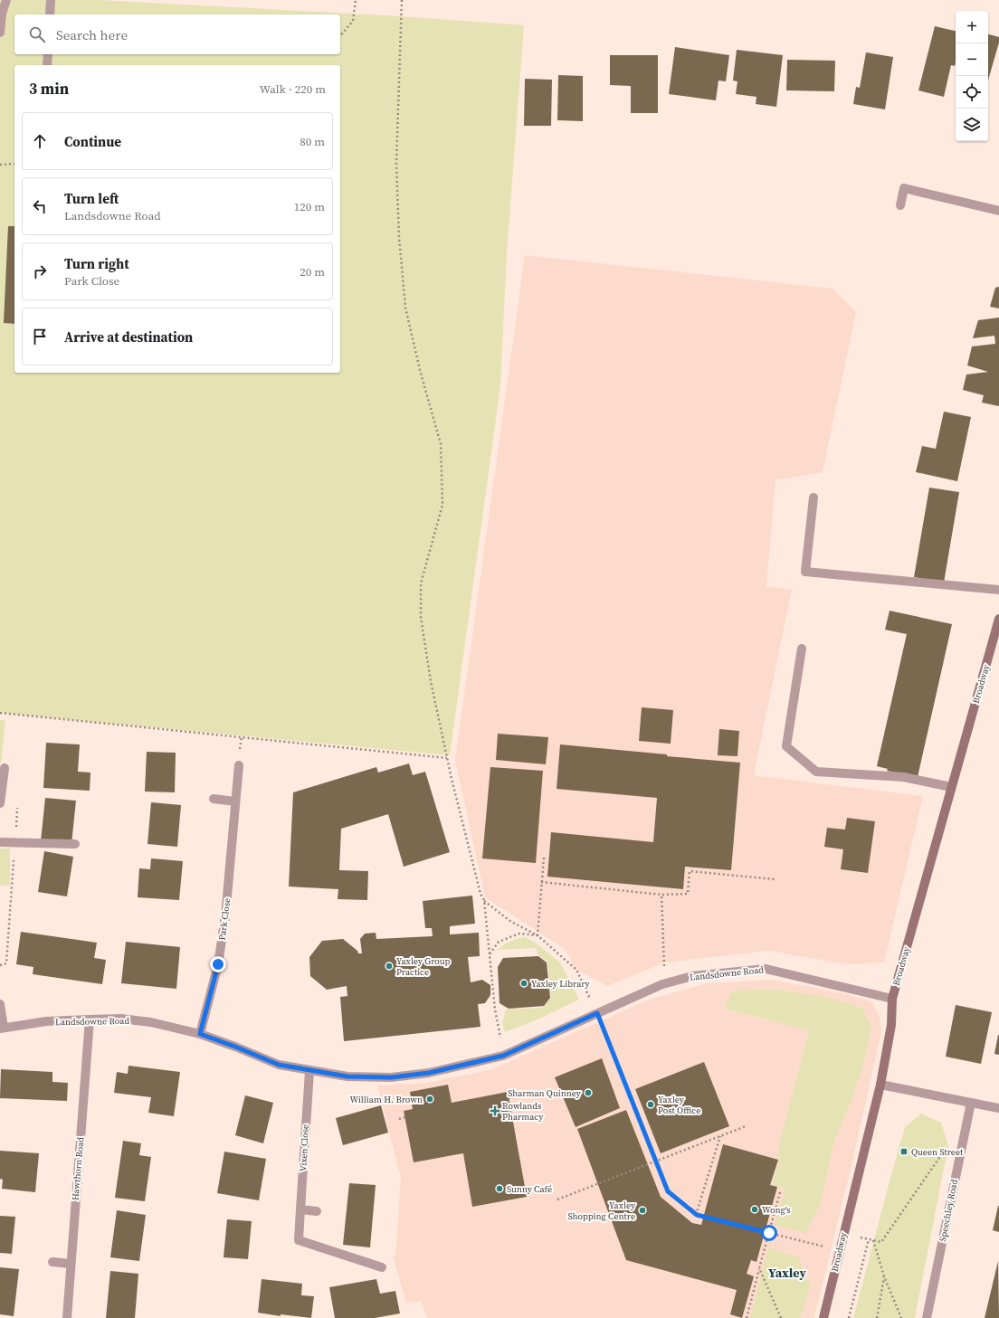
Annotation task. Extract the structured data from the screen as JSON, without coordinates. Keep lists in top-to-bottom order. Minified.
{"streets":{"main road":["Broadway"],"street":["Park Close","Landsdowne Road","Vixen Close","Hawthorn Road","Speechley Road"]},"crossings":[["Broadway","Landsdowne Road"],["Park Close","Landsdowne Road"],["Landsdowne Road","Vixen Close"],["Landsdowne Road","Hawthorn Road"]],"districts":["Yaxley"],"places":{"other":["Yaxley Group Practice","Yaxley Library","Sharman Quinney","William H. Brown","Yaxley Post Office","Sunny Café","Wong's","Yaxley Shopping Centre"],"health":["Rowlands Pharmacy"],"transit":["Queen Street"]},"page":{"map_buttons":["+","−"],"search":"Search here","heading":["3 min","Walk · 220 m"],"list":[["Continue","80 m"],["Turn left","Landsdowne Road","120 m"],["Turn right","Park Close","20 m"],"Arrive at destination"]}}
